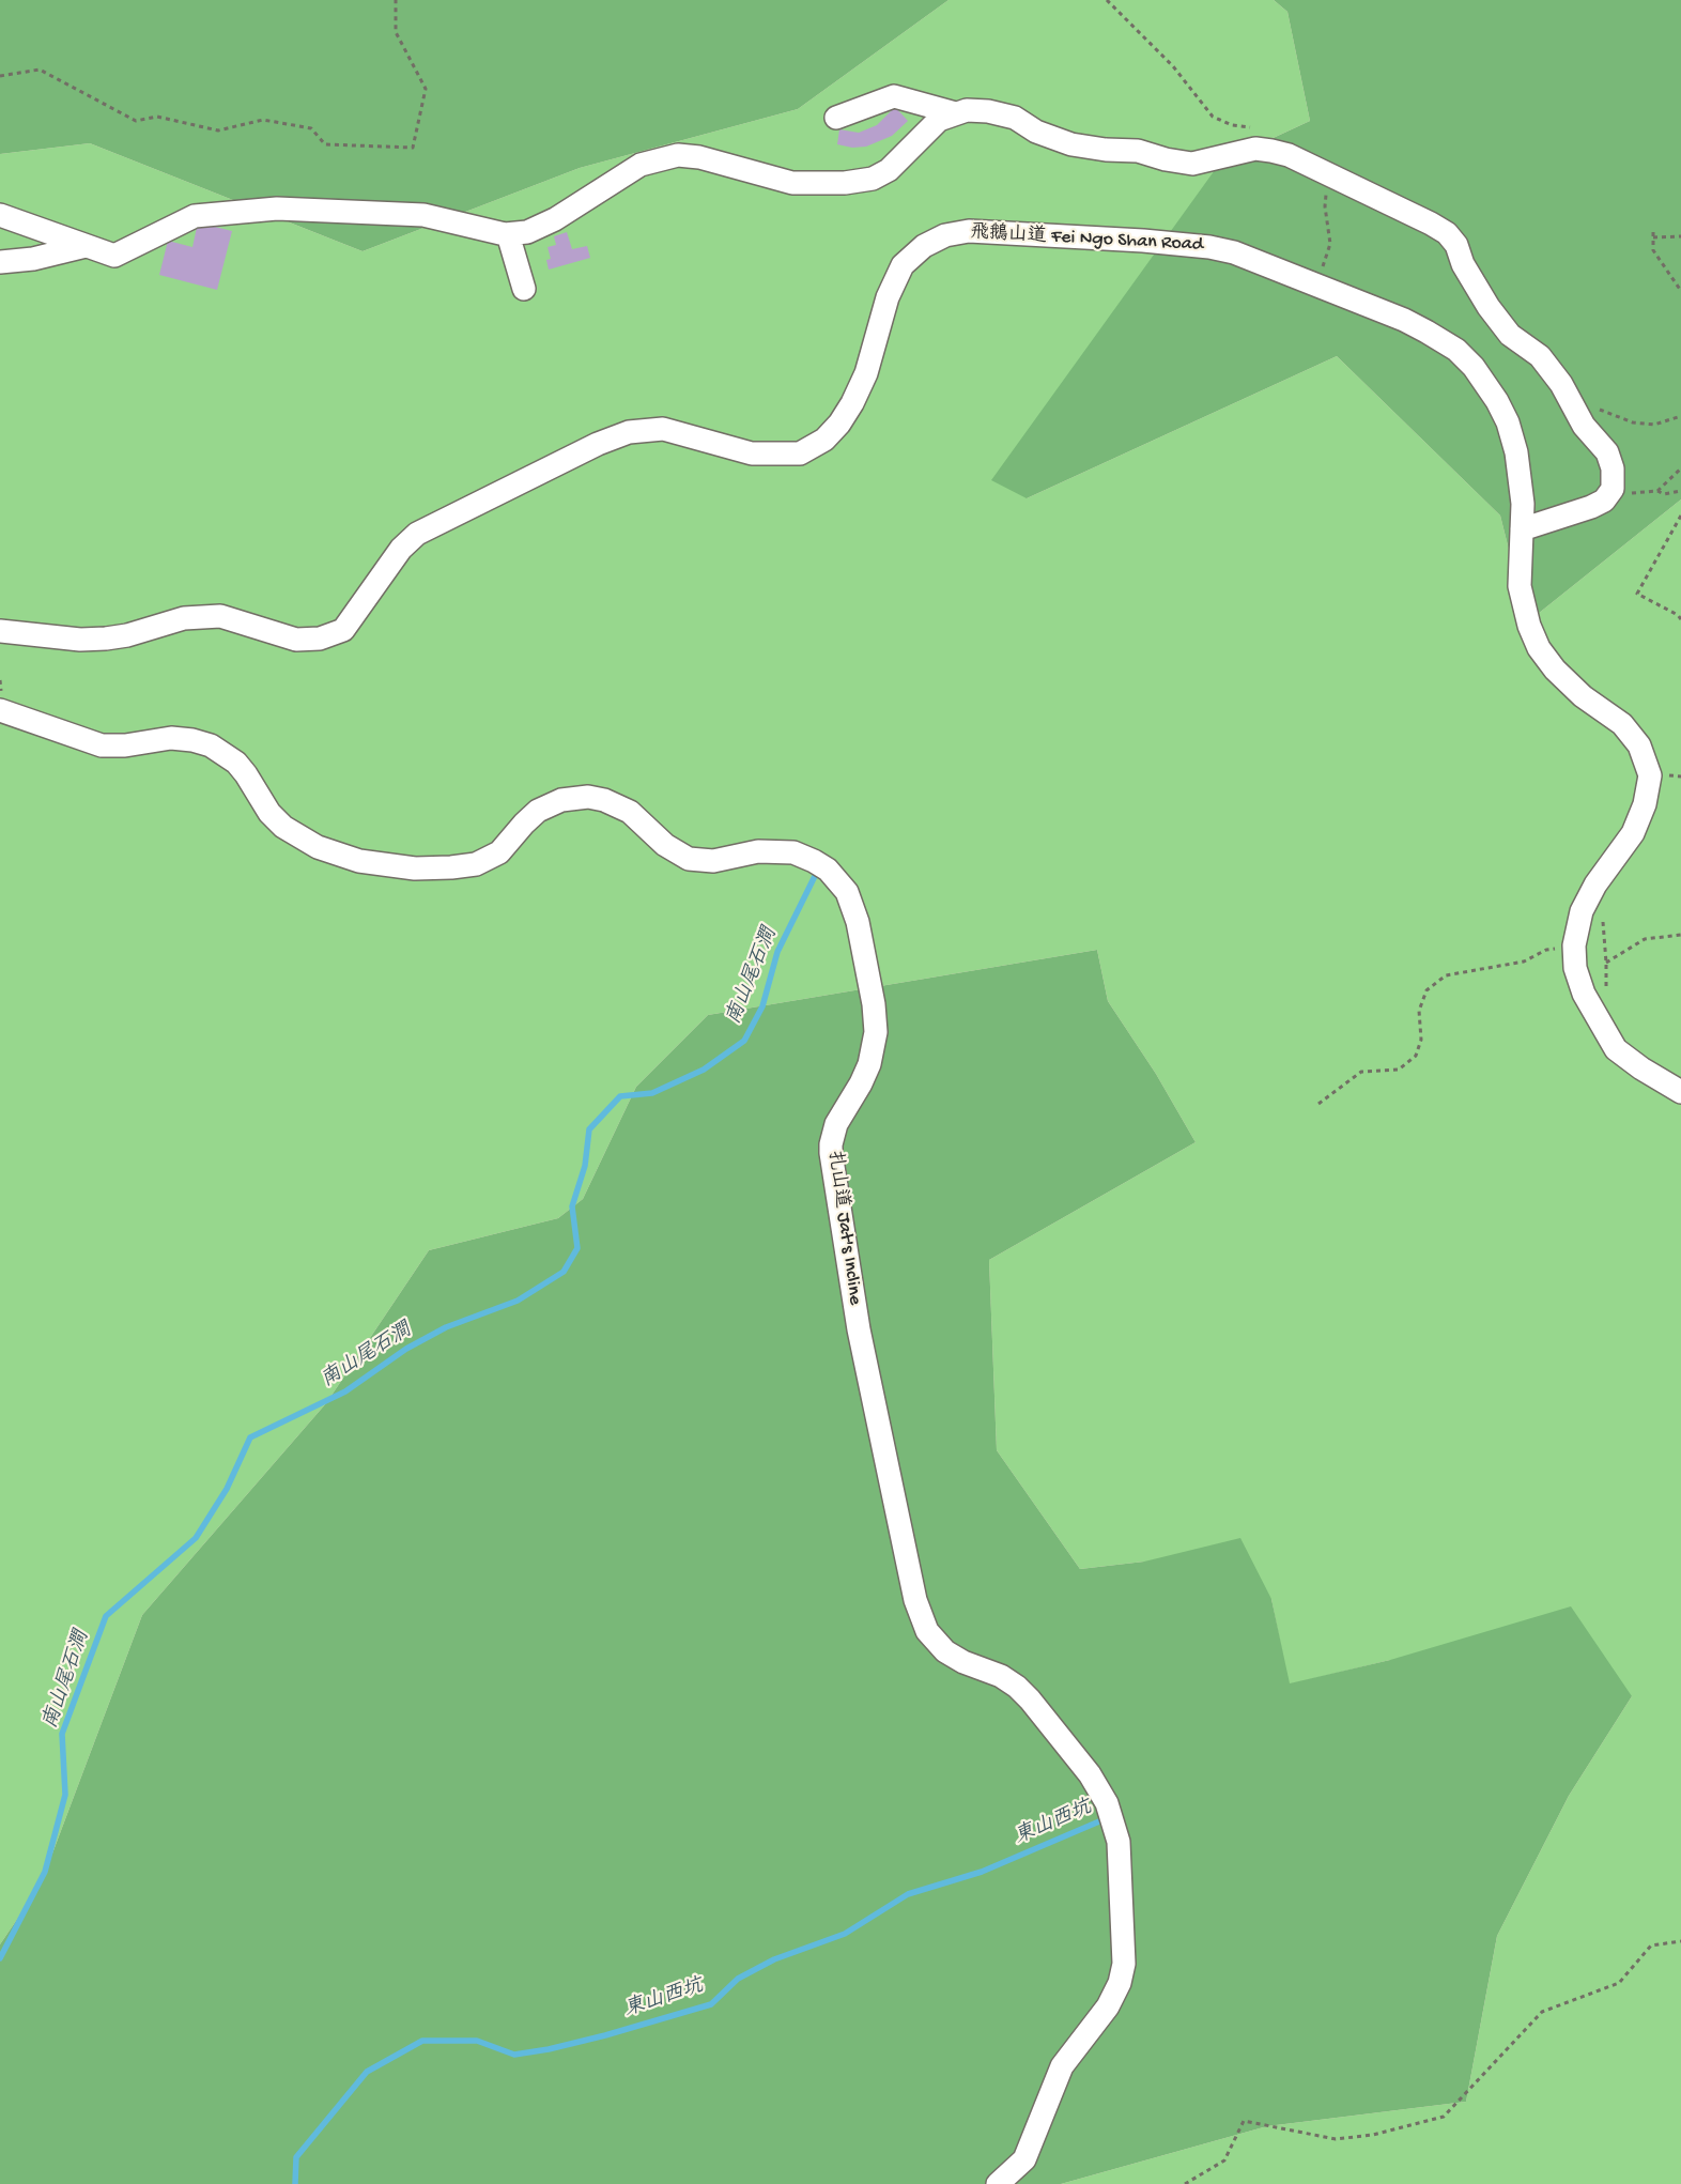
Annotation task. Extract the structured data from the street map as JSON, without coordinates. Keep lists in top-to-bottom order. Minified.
{"streets":{"street":["飛鵝山道 Fei Ngo Shan Road","扎山道 Jat's Incline"]},"water":["南山尾石澗","東山西坑"]}
